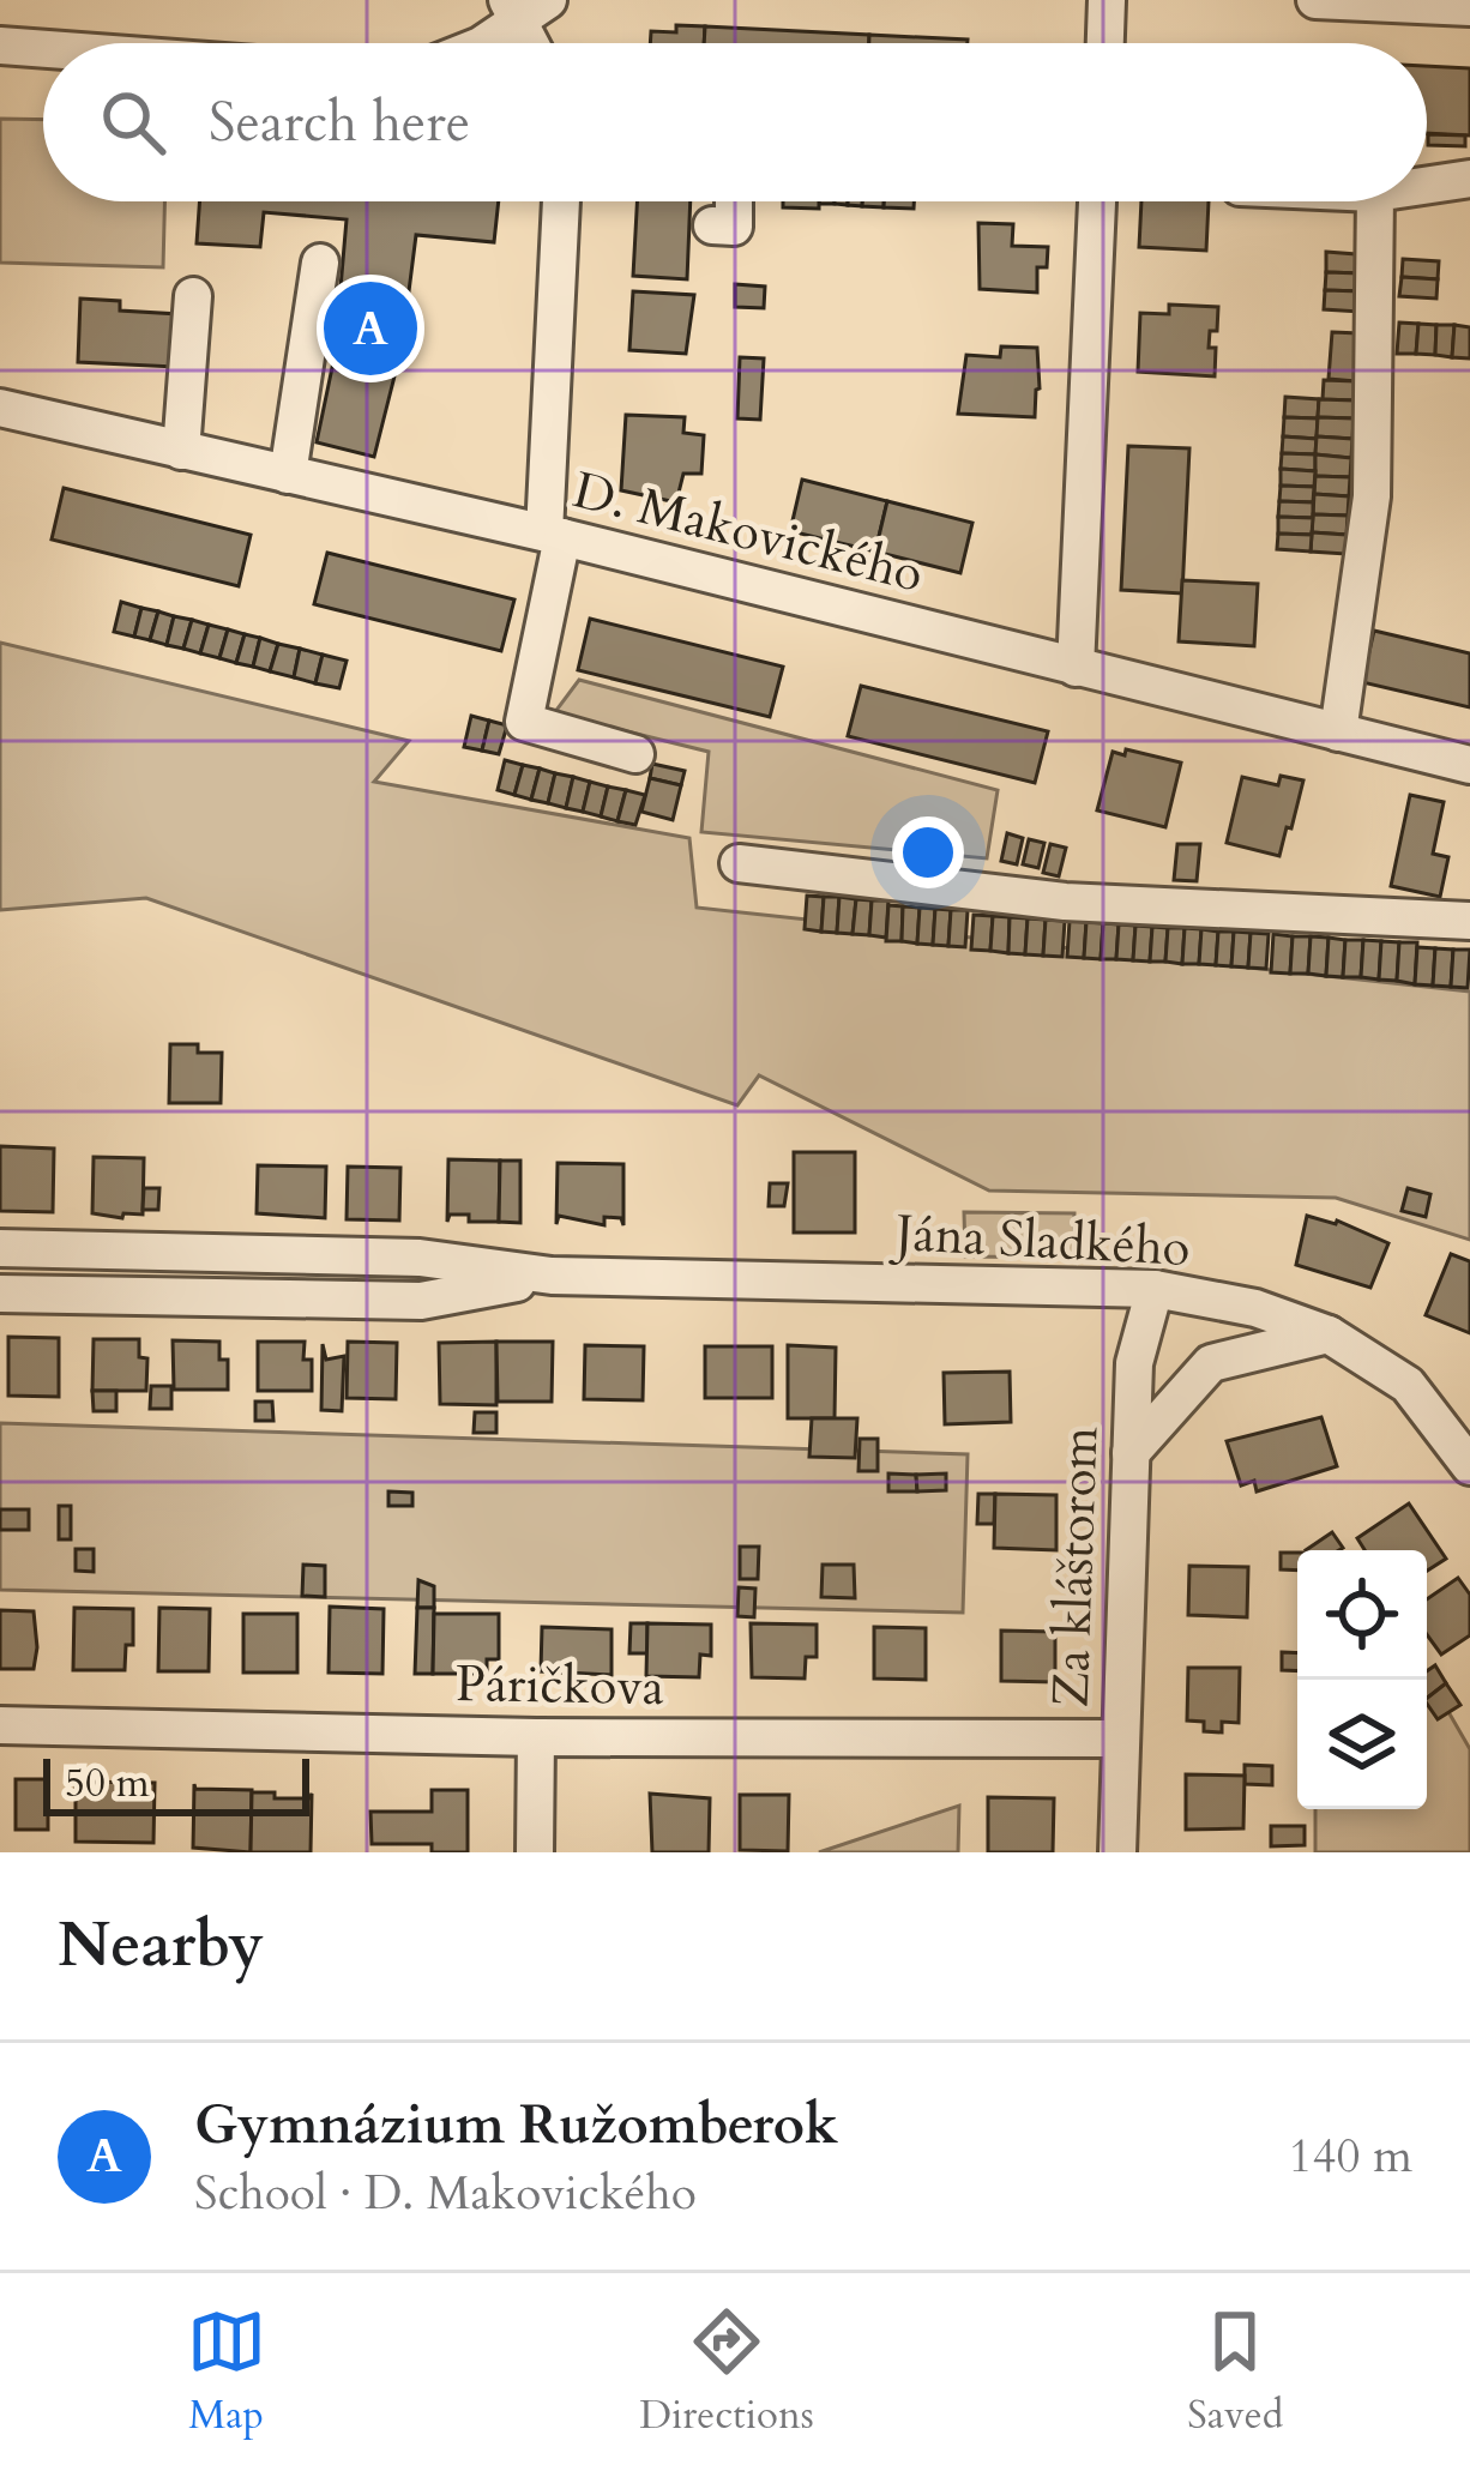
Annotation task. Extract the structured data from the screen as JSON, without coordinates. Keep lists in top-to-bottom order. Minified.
{"streets":{"street":["D. Makovického","Jána Sladkého","Za kláštorom","Páričkova"]},"crossings":[["Jána Sladkého","Za kláštorom"],["Za kláštorom","Páričkova"]],"scale_bar":"50 m","page":{"search":"Search here","pins":"A","scale":"50 m","heading":"Nearby","list":[{"mark":"A","name":"Gymnázium Ružomberok","note":"School · D. Makovického","value":"140 m"}],"nav":["Map","Directions","Saved"]}}
